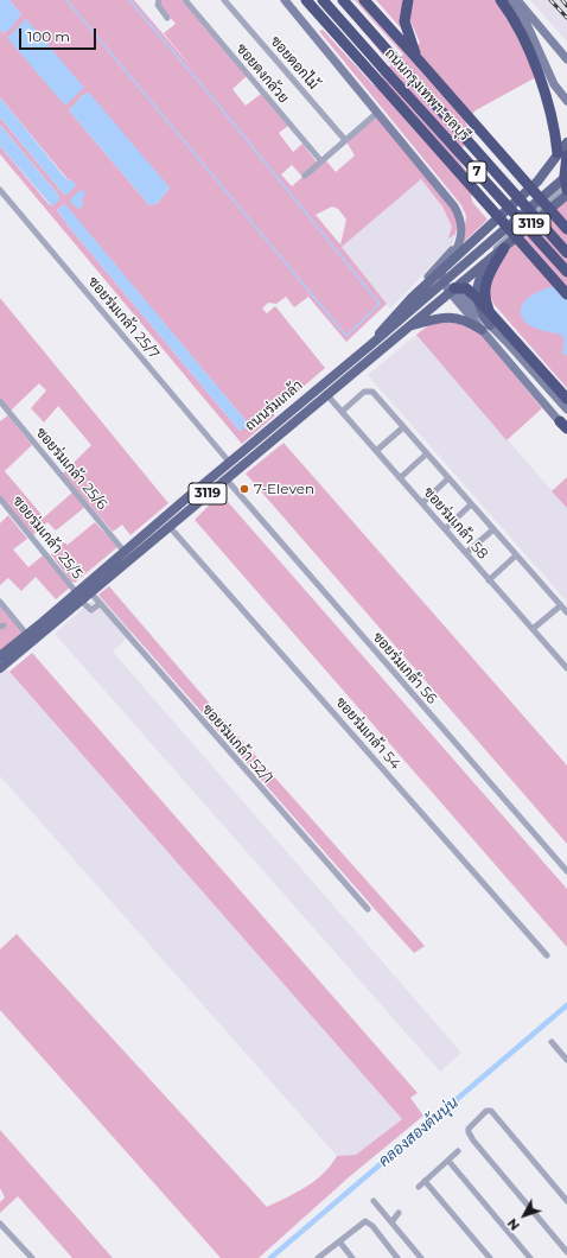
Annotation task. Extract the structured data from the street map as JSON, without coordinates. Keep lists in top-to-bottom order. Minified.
{"streets":{"highway":["ถนนกรุงเทพฯ-ชลบุรี","7"],"main road":["3119","ถนนร่มเกล้า"],"street":["ซอยดอกไม้","ซอยดงกล้วย","ซอยร่มเกล้า 25/7","ซอยร่มเกล้า 25/6","ซอยร่มเกล้า 58","ซอยร่มเกล้า 25/5","ซอยร่มเกล้า 56","ซอยร่มเกล้า 54","ซอยร่มเกล้า 52/1"]},"crossings":[["ซอยร่มเกล้า 25/7","ถนนร่มเกล้า"],["ถนนร่มเกล้า","ซอยร่มเกล้า 25/6"],["ถนนร่มเกล้า","ซอยร่มเกล้า 58"],["ถนนร่มเกล้า","ซอยร่มเกล้า 25/5"],["ถนนร่มเกล้า","ซอยร่มเกล้า 56"],["ถนนร่มเกล้า","ซอยร่มเกล้า 54"],["ถนนร่มเกล้า","ซอยร่มเกล้า 52/1"]],"water":["คลองสองต้นนุ่น"],"places":["7-Eleven"],"scale_bar":"100 m","north":"bottom left"}
